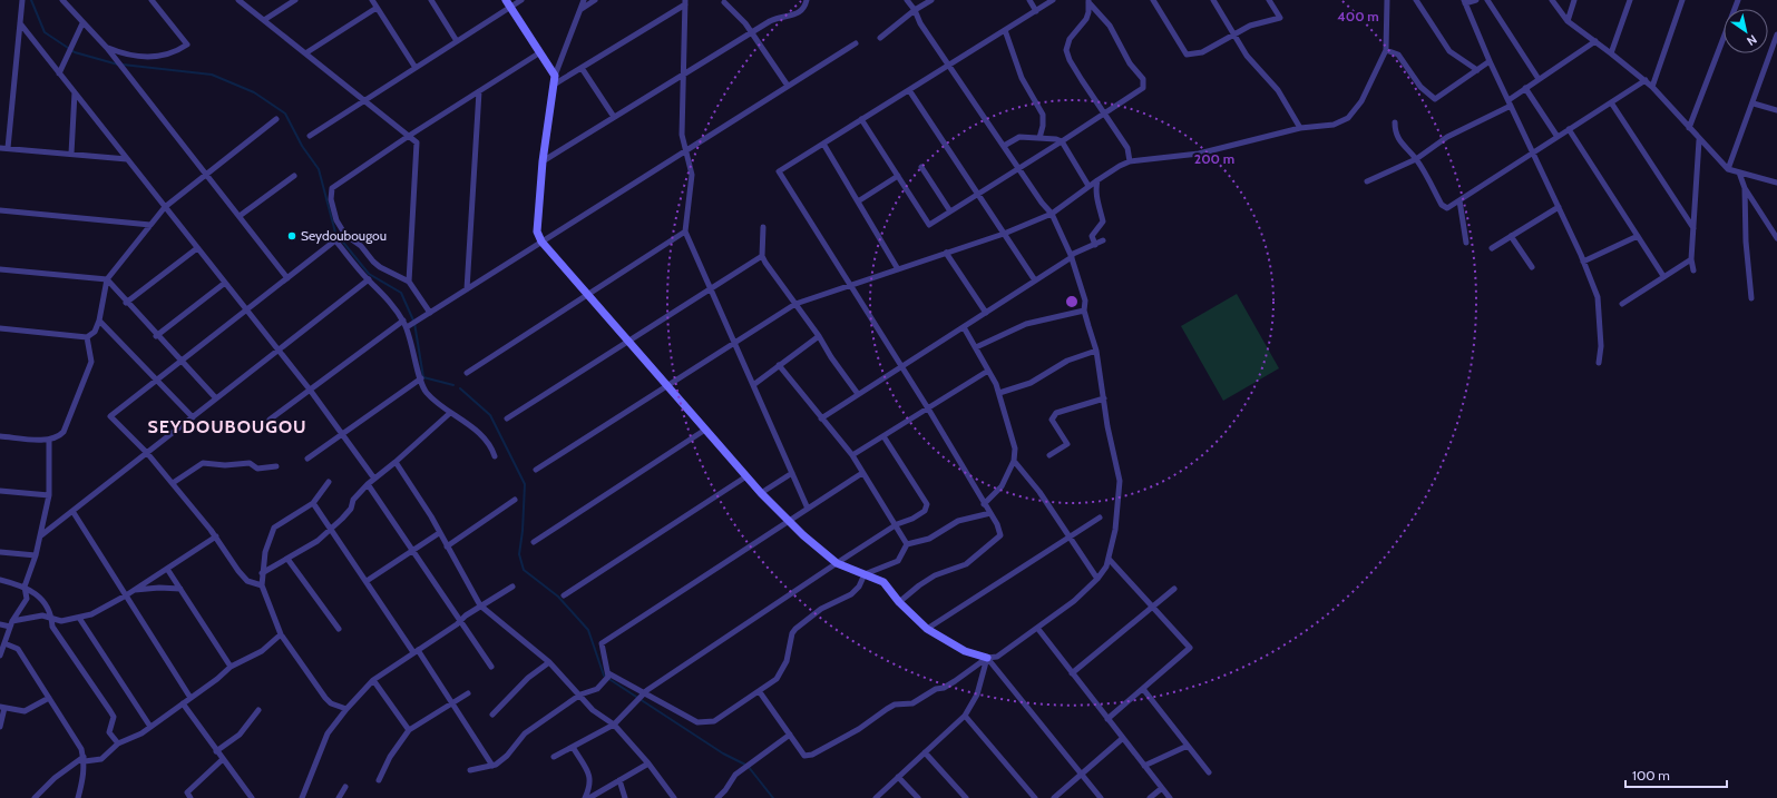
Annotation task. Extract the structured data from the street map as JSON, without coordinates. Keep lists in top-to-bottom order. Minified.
{"districts":["SEYDOUBOUGOU"],"places":["Seydoubougou"],"scale_bar":"100 m","north":"bottom right","rings":["400 m","200 m"]}
